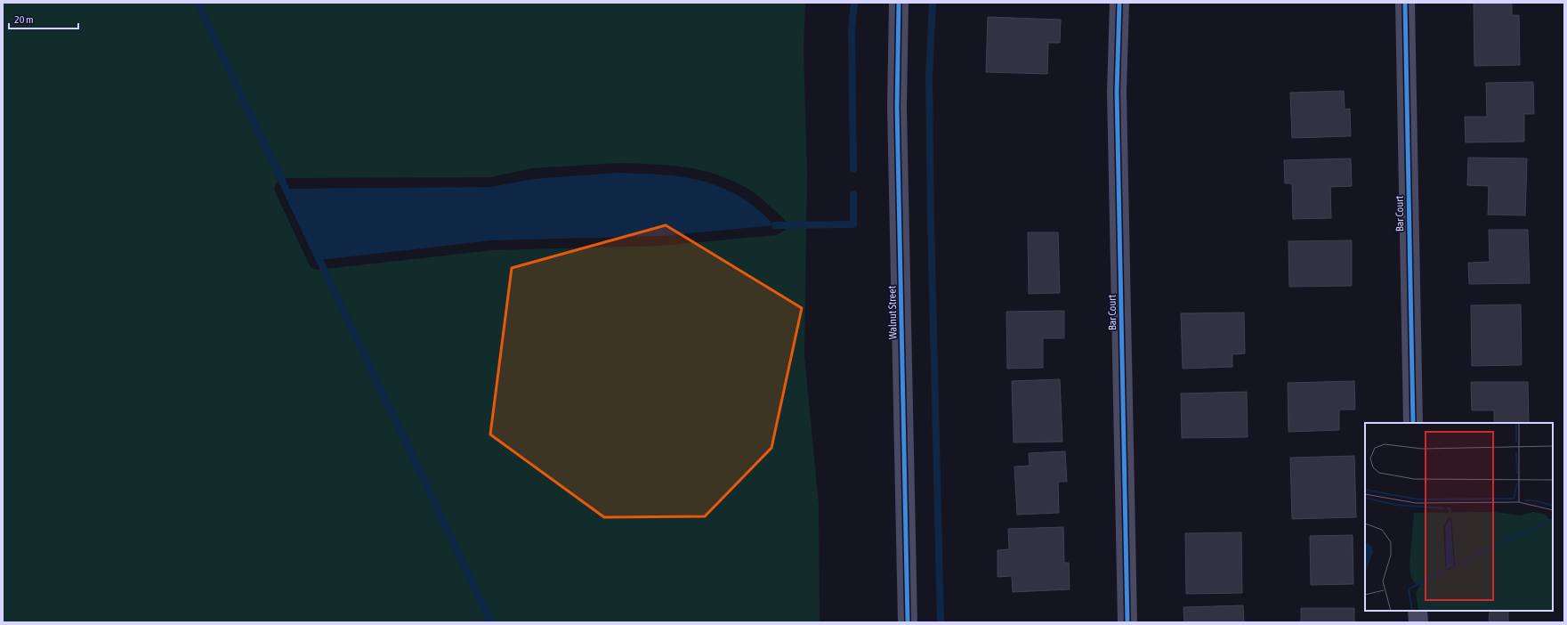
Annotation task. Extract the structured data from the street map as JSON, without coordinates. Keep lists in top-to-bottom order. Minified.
{"streets":{"street":["Bar Court","Walnut Street"]},"scale_bar":"20 m"}
